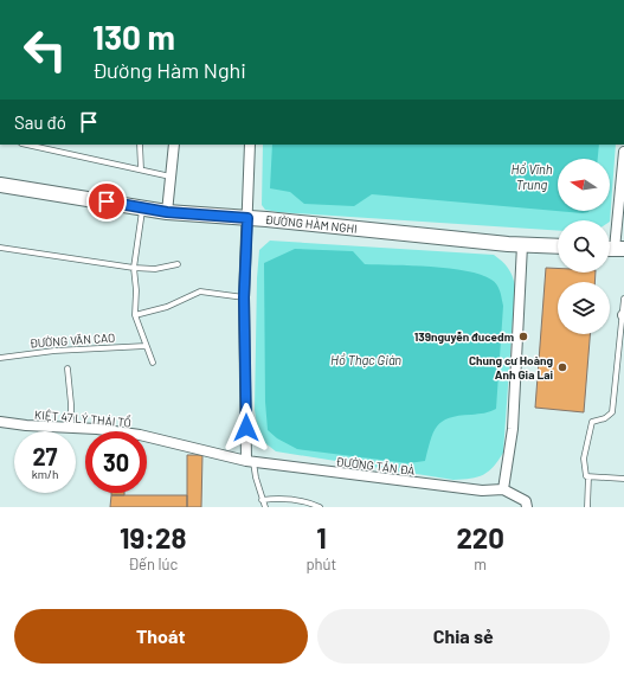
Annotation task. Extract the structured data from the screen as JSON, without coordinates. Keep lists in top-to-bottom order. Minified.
{"streets":{"main road":["ĐƯỜNG HÀM NGHI"],"street":["KIỆT 47 LÝ THÁI TỔ","ĐƯỜNG TẢN ĐÀ"],"lane":["ĐƯỜNG VĂN CAO"]},"crossings":[["KIỆT 47 LÝ THÁI TỔ","ĐƯỜNG TẢN ĐÀ"]],"water":["Hồ Vĩnh Trung","Hồ Thạc Gián"],"places":["139nguyễn đucedm","Chung cư Hoàng Anh Gia Lai"],"north":"left","page":{"turn":["130 m","Đường Hàm Nghi"],"then":"Sau đó","speed":"27 km/h","limit":"30","eta":["19:28","Đến lúc","1","phút","220","m"],"buttons":["Thoát","Chia sẻ"]}}
